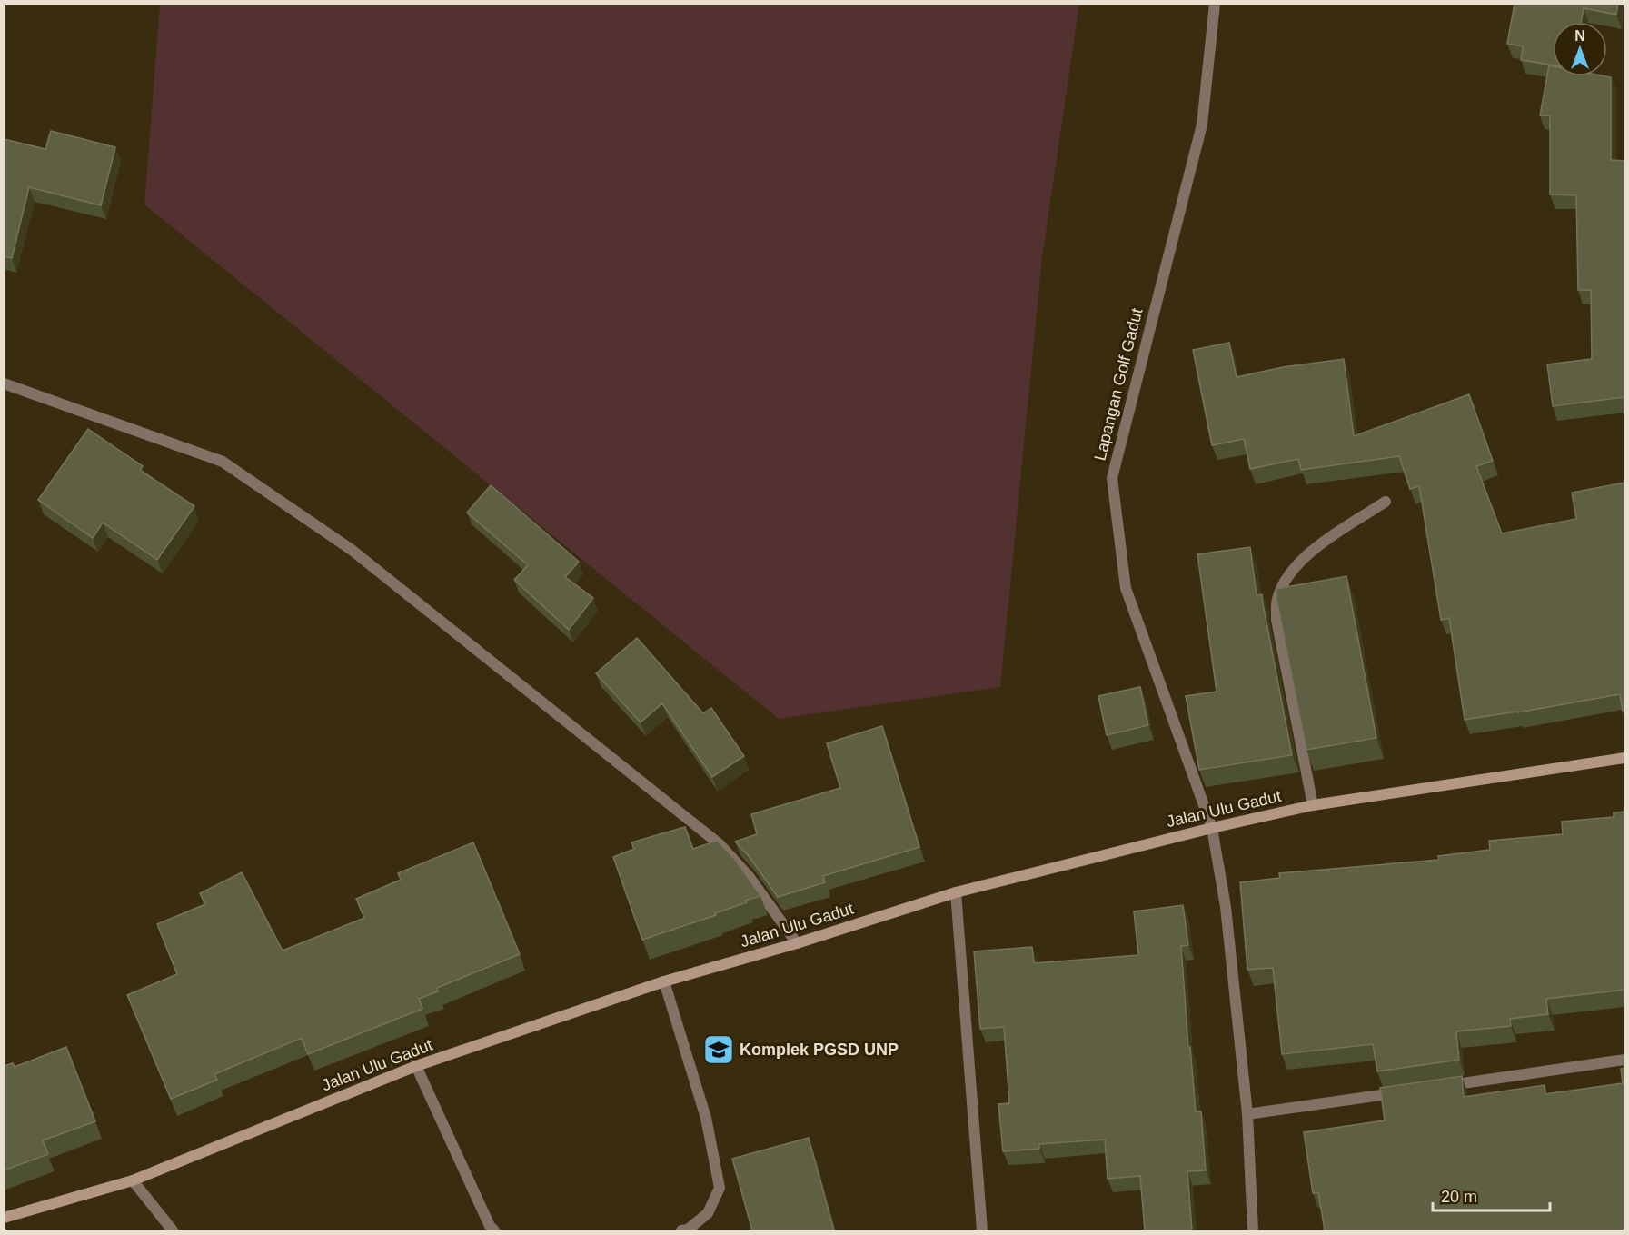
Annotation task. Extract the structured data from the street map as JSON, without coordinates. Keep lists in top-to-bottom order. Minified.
{"streets":{"street":["Lapangan Golf Gadut","Jalan Ulu Gadut"]},"crossings":[["Lapangan Golf Gadut","Jalan Ulu Gadut"]],"places":{"school or university":["Komplek PGSD UNP"]},"scale_bar":"20 m","north":"top"}
